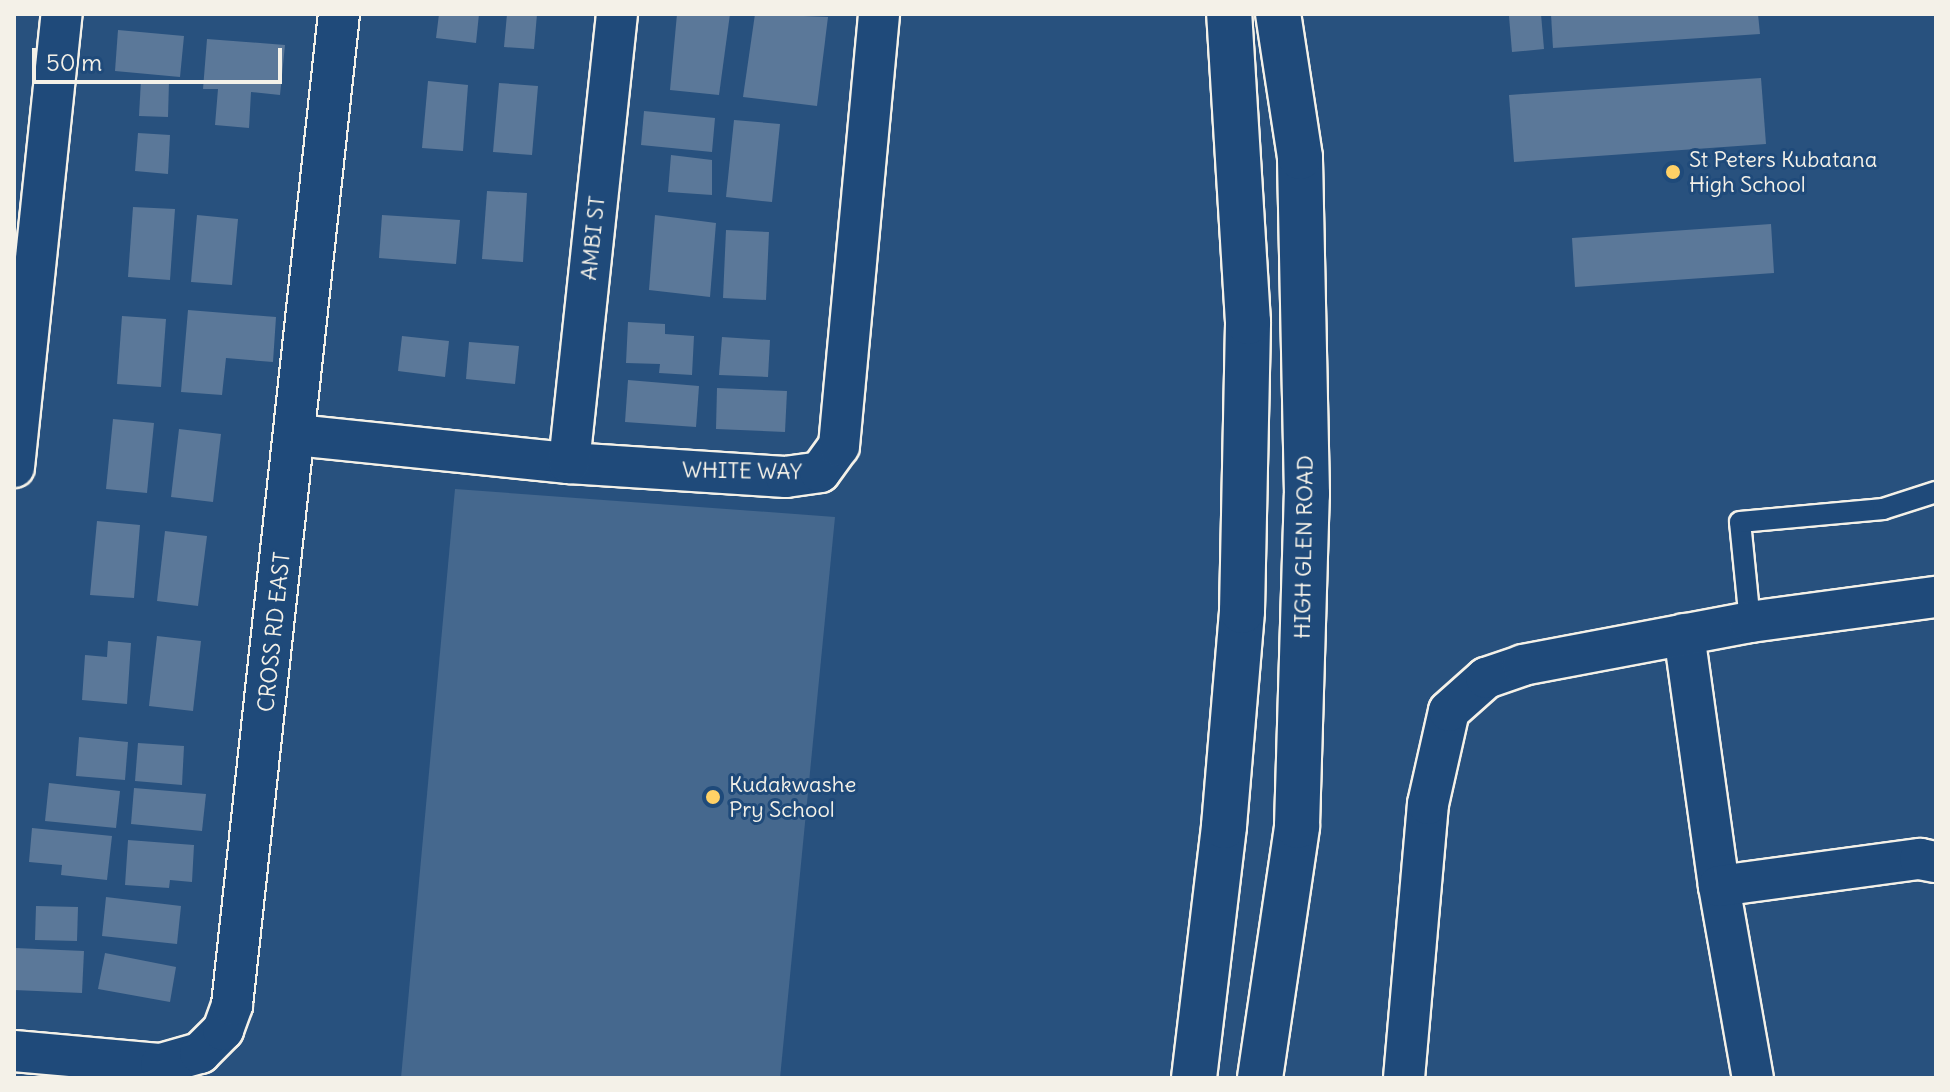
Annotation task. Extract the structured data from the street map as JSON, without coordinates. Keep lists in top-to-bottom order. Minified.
{"streets":{"main road":["HIGH GLEN ROAD"],"street":["AMBI ST","WHITE WAY","CROSS RD EAST"]},"crossings":[["AMBI ST","WHITE WAY"],["WHITE WAY","CROSS RD EAST"]],"places":["St Peters Kubatana High School","Kudakwashe Pry School"],"scale_bar":"50 m"}
